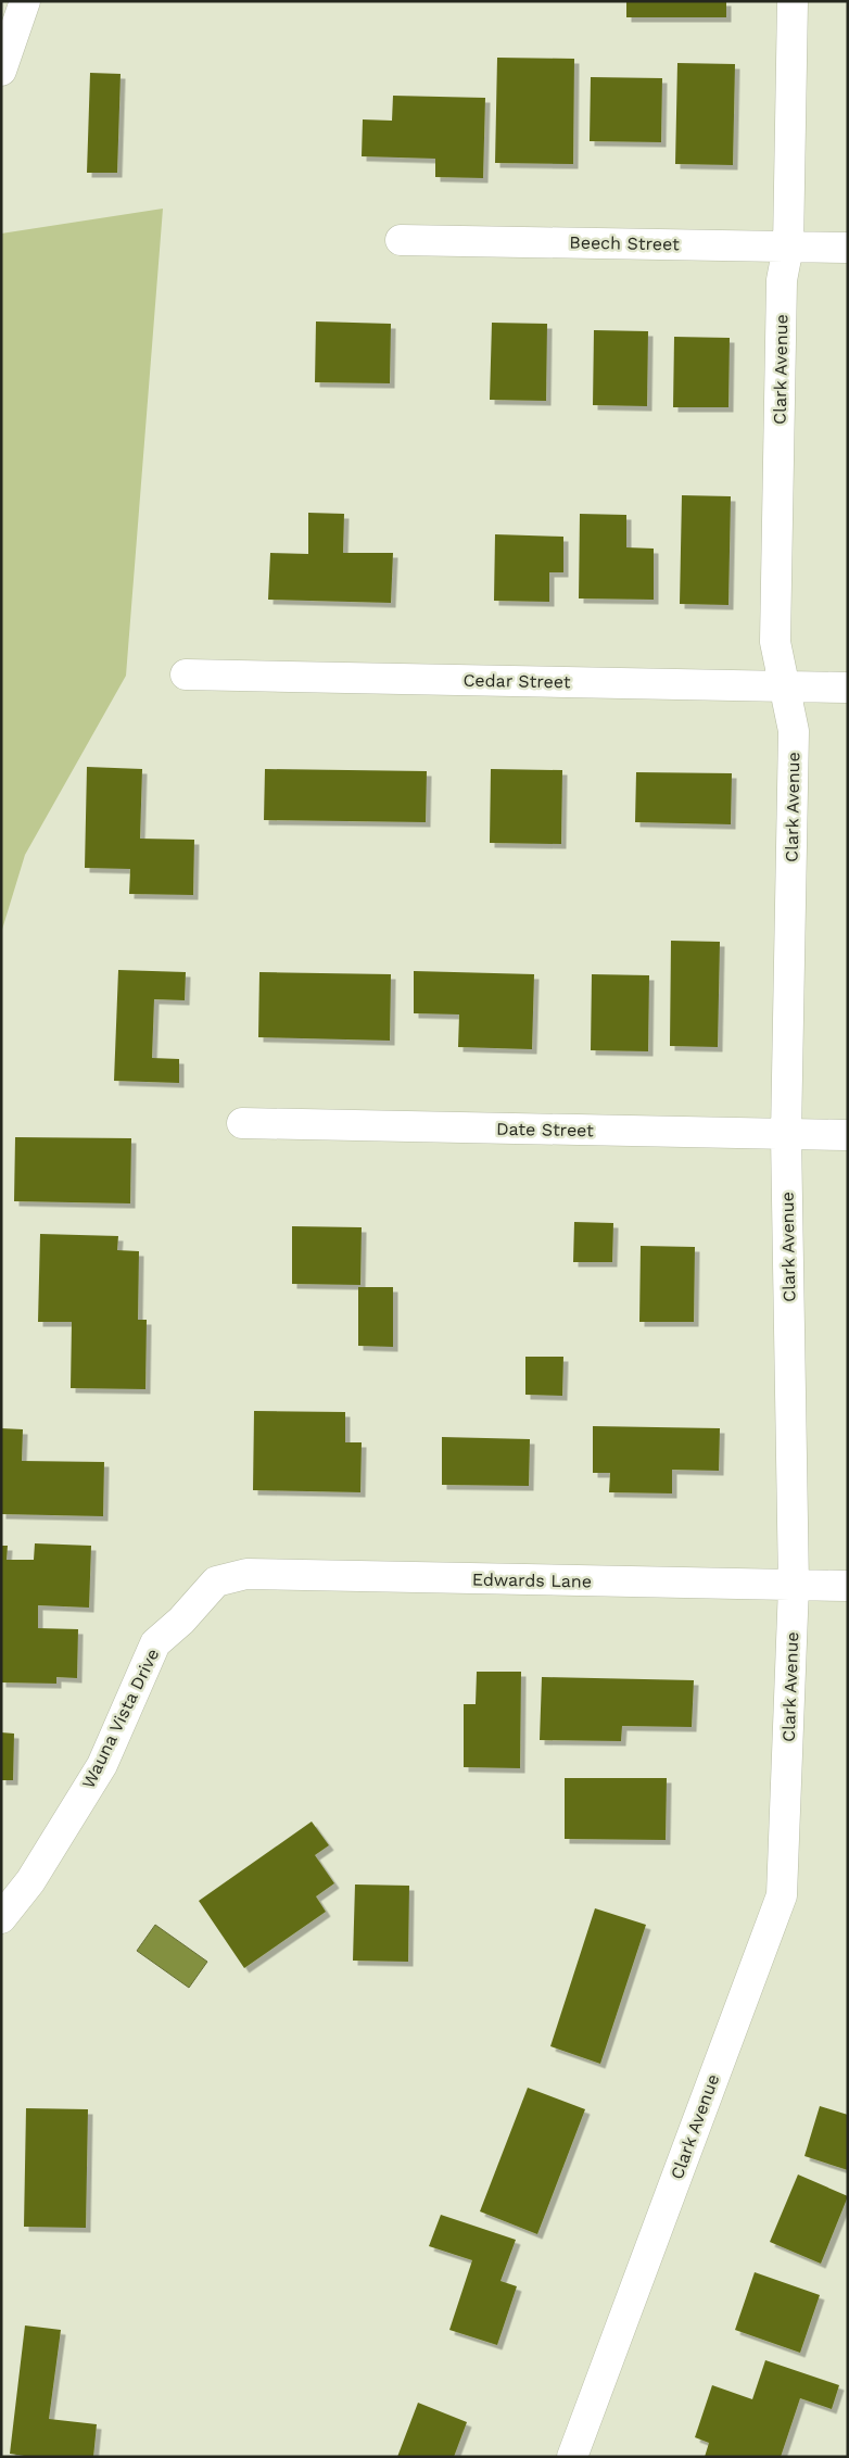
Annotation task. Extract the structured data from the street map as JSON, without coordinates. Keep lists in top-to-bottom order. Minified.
{"streets":{"street":["Beech Street","Clark Avenue","Cedar Street","Date Street","Edwards Lane","Wauna Vista Drive"]},"crossings":[["Beech Street","Clark Avenue"],["Clark Avenue","Cedar Street"],["Clark Avenue","Date Street"],["Clark Avenue","Edwards Lane"],["Edwards Lane","Wauna Vista Drive"]]}
